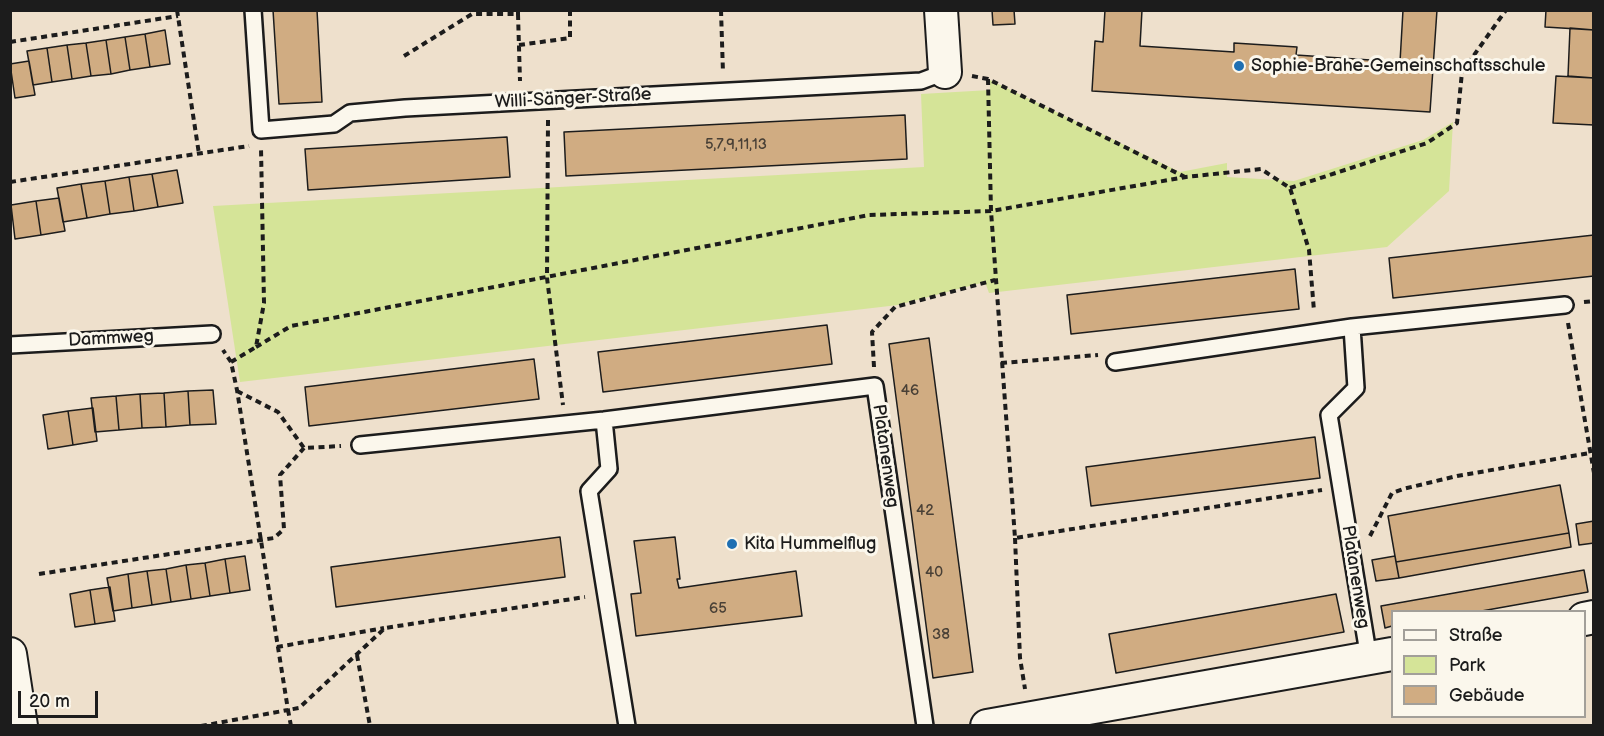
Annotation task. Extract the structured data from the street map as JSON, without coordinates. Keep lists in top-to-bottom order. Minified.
{"streets":{"street":["Platanenweg"],"lane":["Willi-Sänger-Straße","Dammweg"]},"places":["Sophie-Brahe-Gemeinschaftsschule","Kita Hummelflug"],"house_numbers":["5,7,9,11,13","46","42","40","65","38"],"legend":["Straße","Park","Gebäude"],"scale_bar":"20 m"}
